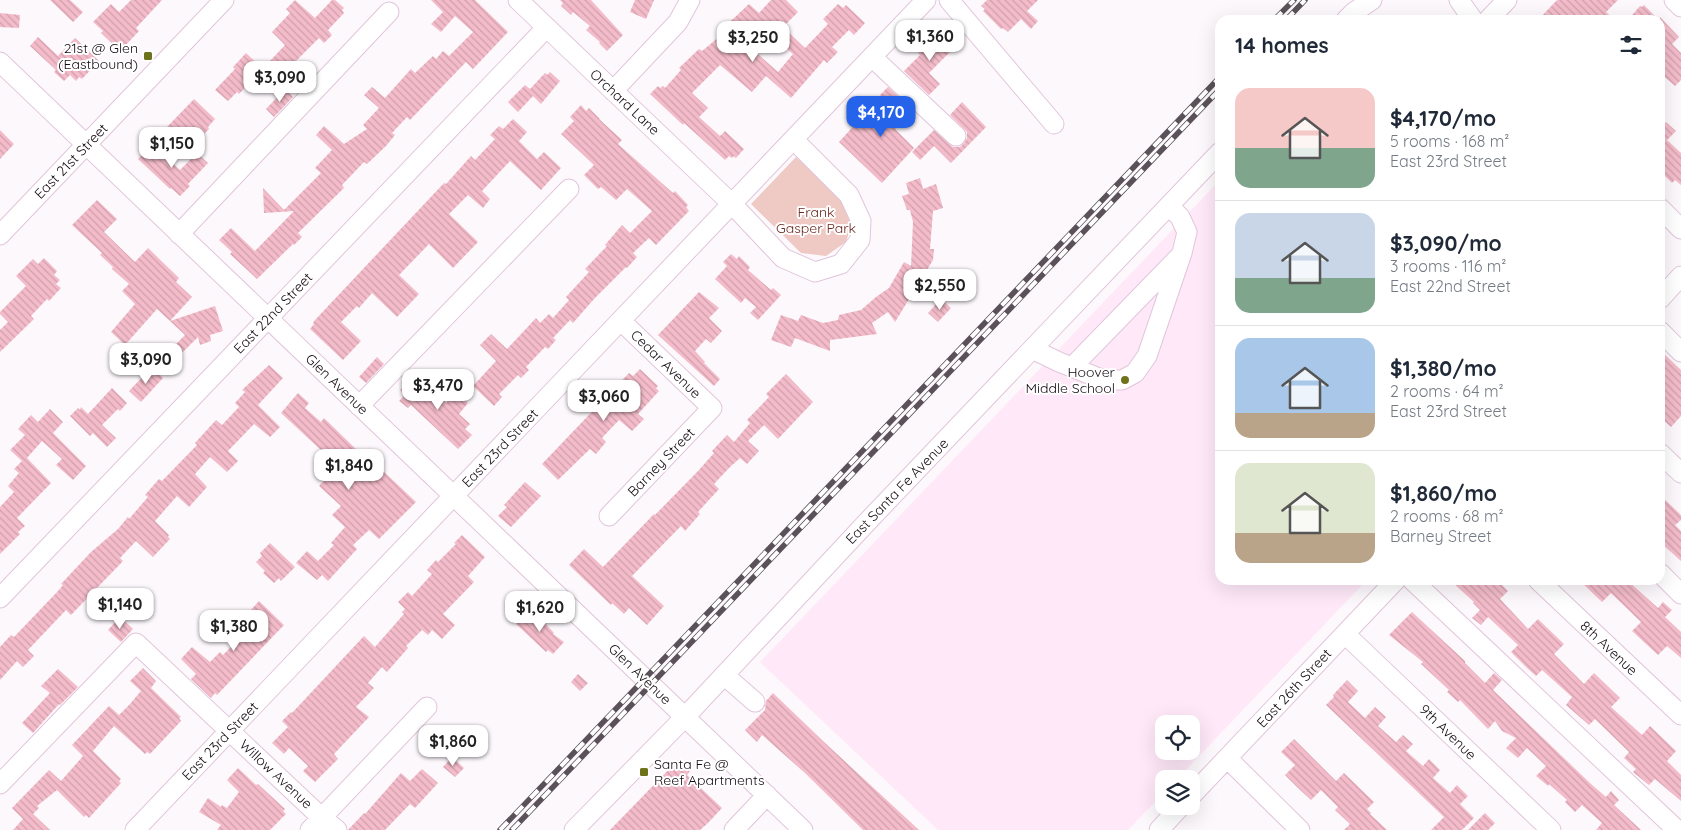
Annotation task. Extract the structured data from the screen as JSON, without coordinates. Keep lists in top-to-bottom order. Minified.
{"streets":{"street":["Orchard Lane","East 21st Street","East 22nd Street","Cedar Avenue","Glen Avenue","East 23rd Street","Barney Street","East Santa Fe Avenue","8th Avenue","East 26th Street","9th Avenue","Willow Avenue"]},"crossings":[["Orchard Lane","East 22nd Street"],["Orchard Lane","East 23rd Street"],["East 21st Street","Glen Avenue"],["East 22nd Street","Glen Avenue"],["Cedar Avenue","East 23rd Street"],["Cedar Avenue","Barney Street"],["Glen Avenue","East 23rd Street"],["Glen Avenue","East Santa Fe Avenue"],["East 23rd Street","Willow Avenue"],["East 26th Street","9th Avenue"]],"parks":["Frank Gasper Park"],"places":{"transit":["21st @ Glen (Eastbound)","Santa Fe @ Reef Apartments"],"other":["Hoover Middle School"]},"page":{"heading":"14 homes","price":["$1,360","$3,250","$3,090","$4,170","$1,150","$2,550","$3,090","$3,470","$3,060","$1,840","$1,140","$1,620","$1,380","$1,860"],"list":[{"name":"$4,170/mo","note":"5 rooms · 168 m² · East 23rd Street"},{"name":"$3,090/mo","note":"3 rooms · 116 m² · East 22nd Street"},{"name":"$1,380/mo","note":"2 rooms · 64 m² · East 23rd Street"},{"name":"$1,860/mo","note":"2 rooms · 68 m² · Barney Street"}]}}
